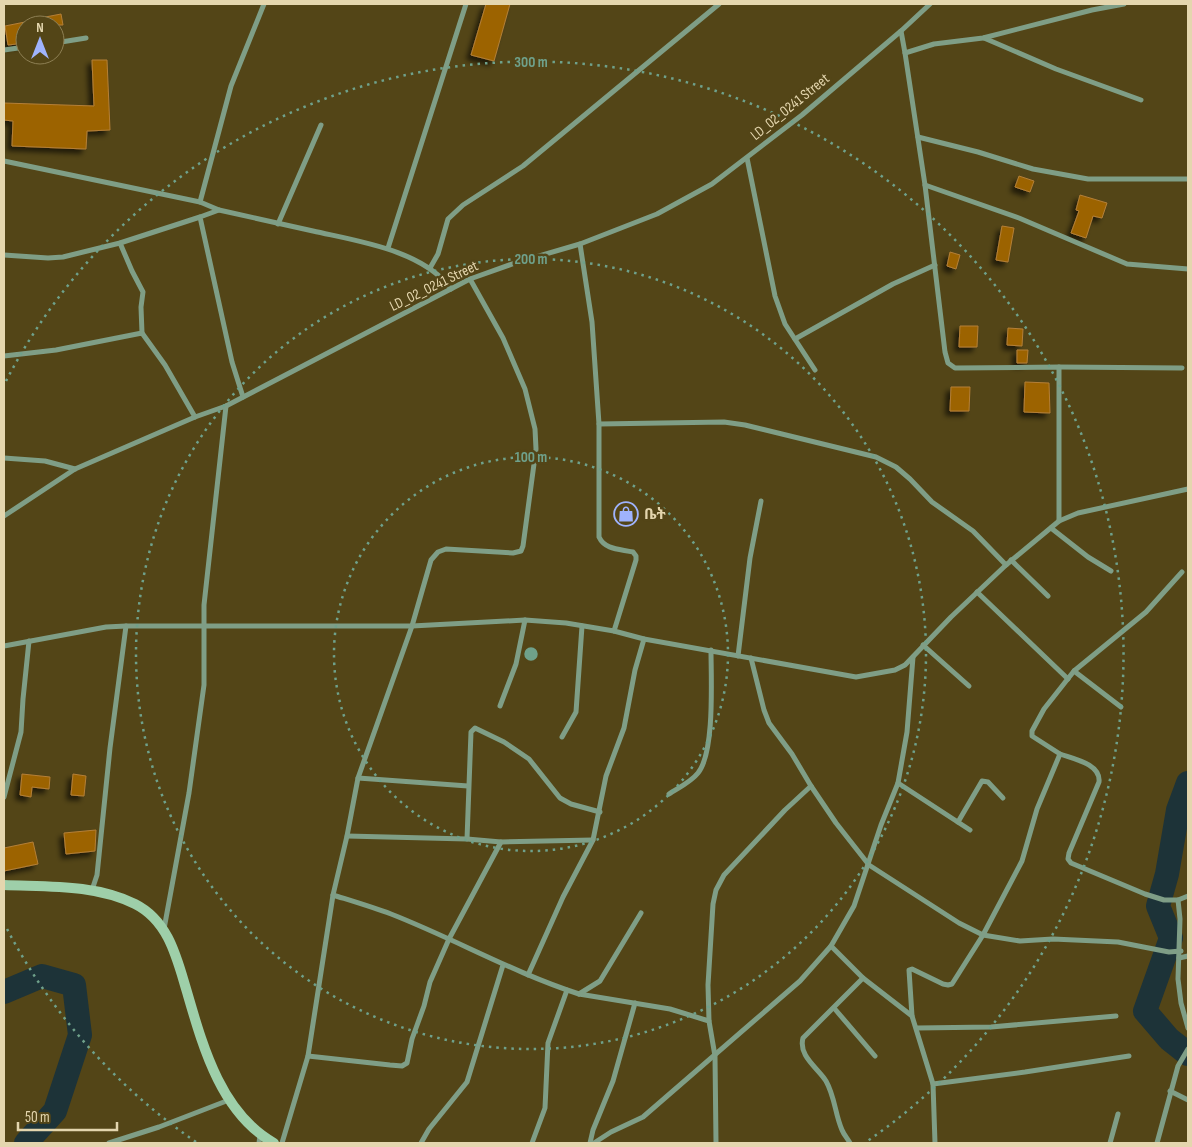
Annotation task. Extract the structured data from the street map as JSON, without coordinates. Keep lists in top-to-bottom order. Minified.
{"streets":{"street":["LD_02_0241 Street"]},"places":{"shop":["ቤት"]},"scale_bar":"50 m","north":"top","rings":["300 m","200 m","100 m"]}
